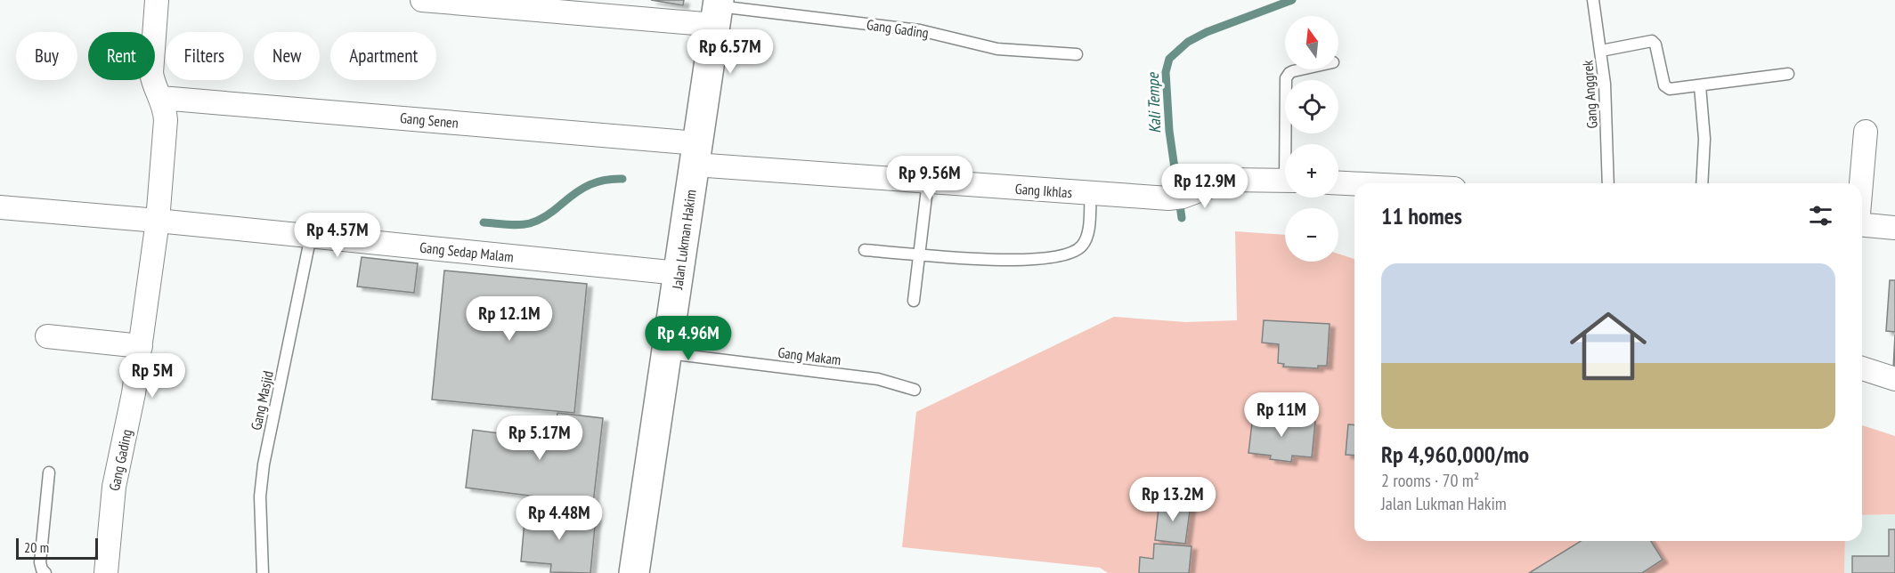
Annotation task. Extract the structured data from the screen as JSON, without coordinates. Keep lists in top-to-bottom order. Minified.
{"streets":{"main road":["Jalan Lukman Hakim"],"street":["Gang Gading","Gang Senen","Gang Ikhlas","Gang Sedap Malam"],"lane":["Gang Anggrek","Gang Makam","Gang Masjid"]},"crossings":[["Gang Gading","Gang Senen"],["Gang Gading","Jalan Lukman Hakim"],["Gang Gading","Gang Sedap Malam"],["Gang Senen","Gang Ikhlas"],["Gang Senen","Jalan Lukman Hakim"],["Gang Ikhlas","Jalan Lukman Hakim"],["Jalan Lukman Hakim","Gang Sedap Malam"],["Jalan Lukman Hakim","Gang Makam"],["Gang Sedap Malam","Gang Masjid"]],"water":["Kali Tempe"],"scale_bar":"20 m","north":"top","page":{"map_buttons":["+","−"],"price":["Rp 6.57M","Rp 9.56M","Rp 12.9M","Rp 4.57M","Rp 12.1M","Rp 4.96M","Rp 5M","Rp 11M","Rp 5.17M","Rp 13.2M","Rp 4.48M"],"chip":["Buy","Rent","Filters","New","Apartment"],"heading":"11 homes","list":[{"name":"Rp 4,960,000/mo","note":"2 rooms · 70 m² · Jalan Lukman Hakim"}],"scale":"20 m"}}
